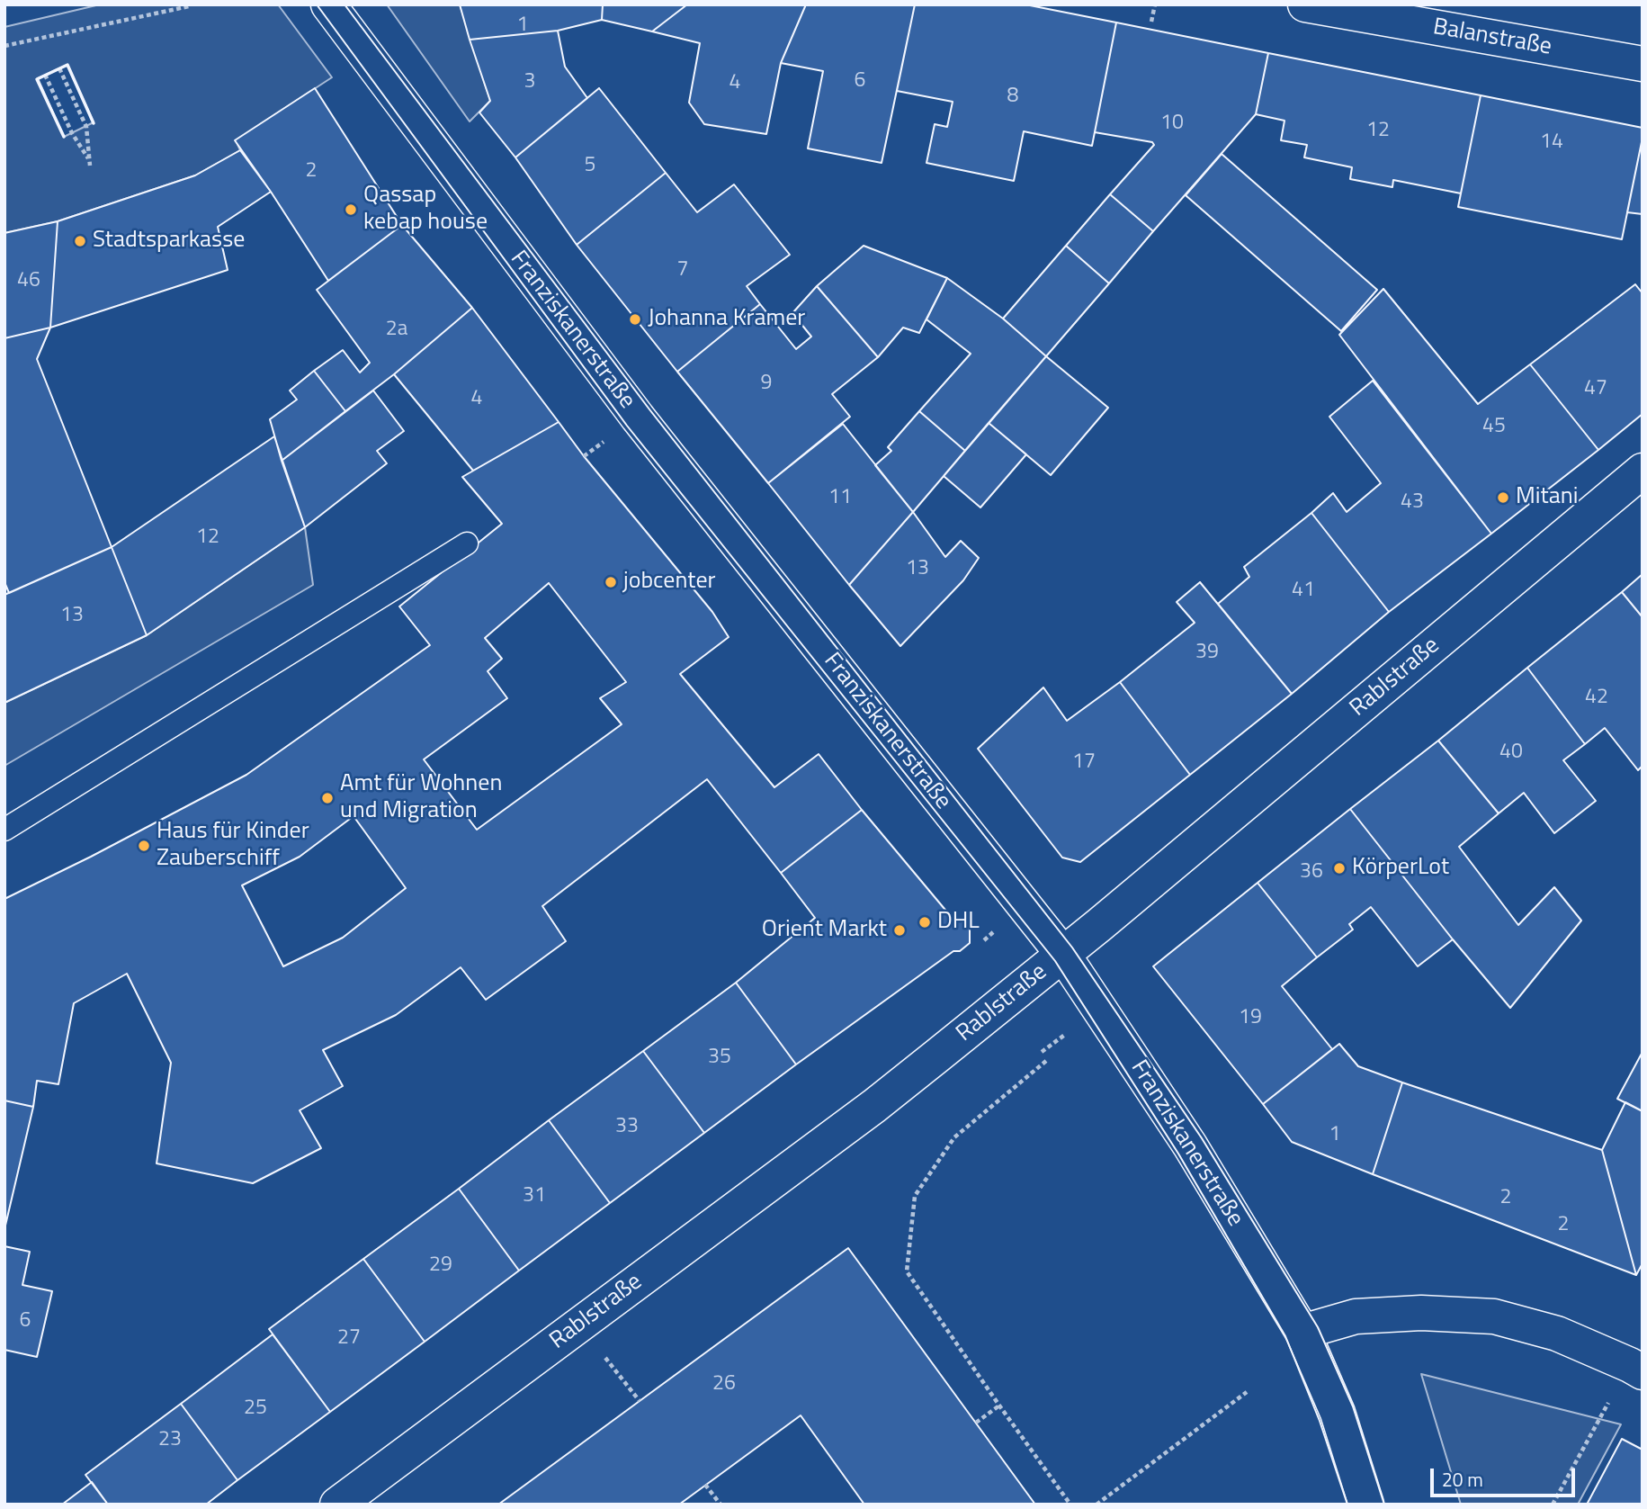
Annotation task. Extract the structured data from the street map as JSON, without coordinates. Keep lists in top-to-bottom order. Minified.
{"streets":{"street":["Balanstraße","Franziskanerstraße","Rablstraße"]},"crossings":[["Franziskanerstraße","Rablstraße"]],"places":["Qassap kebap house","Stadtsparkasse","Johanna Kramer","Mitani","jobcenter","Amt für Wohnen und Migration","Haus für Kinder Zauberschiff","KörperLot","DHL","Orient Markt"],"house_numbers":["1","6","3","4","8","10","12","14","5","2","7","46","2a","9","47","4","45","11","43","12","13","41","13","39","42","40","17","36","19","35","33","1","31","2","2","29","6","27","26","25","23"],"scale_bar":"20 m"}
